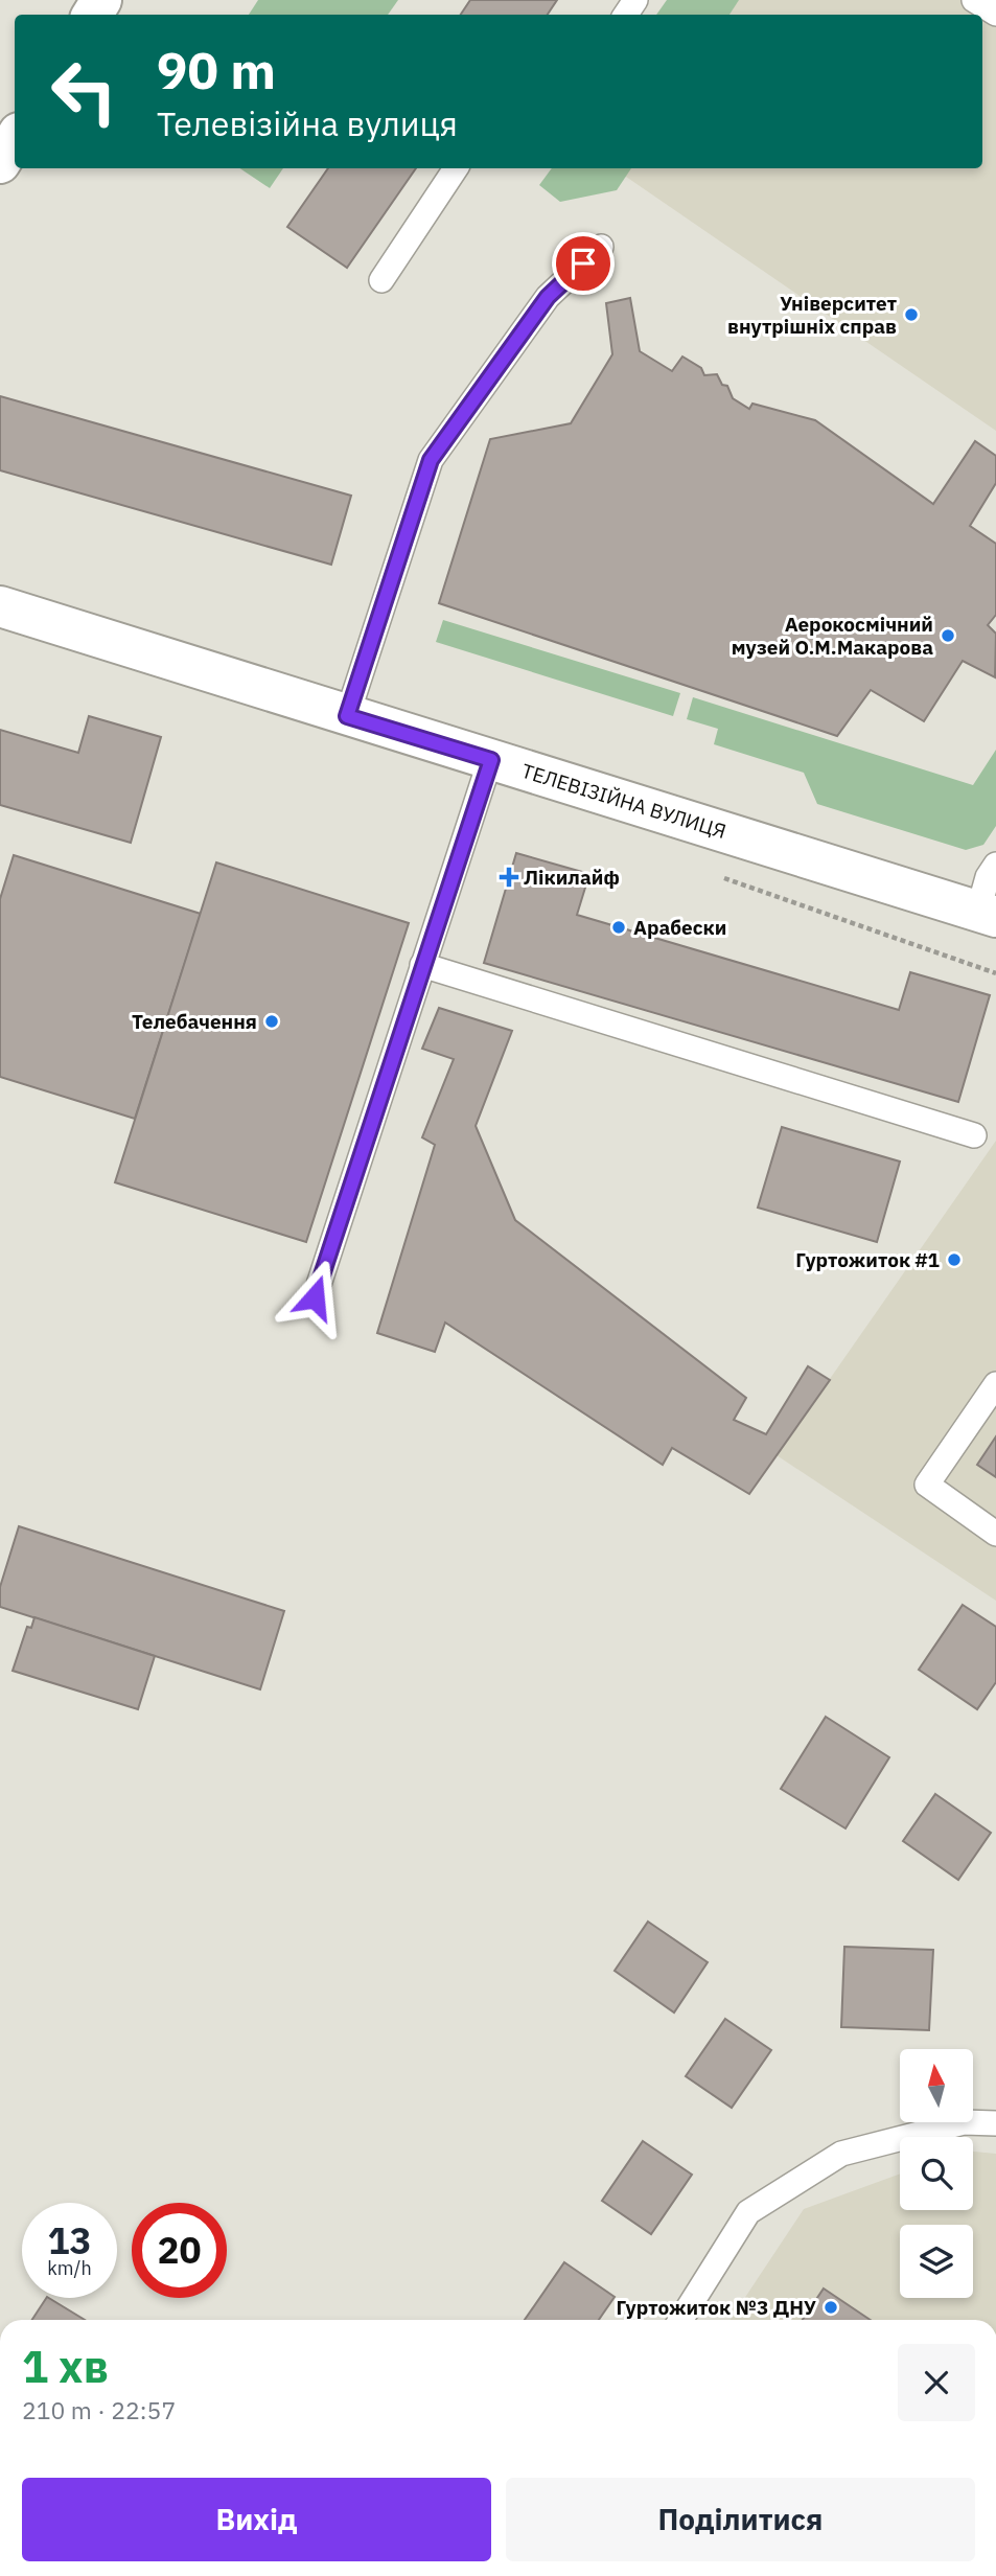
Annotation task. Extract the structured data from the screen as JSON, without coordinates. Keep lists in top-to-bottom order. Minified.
{"streets":{"street":["ТЕЛЕВІЗІЙНА ВУЛИЦЯ"]},"places":{"other":["Університет внутрішніх справ","Аерокосмічний музей О.М.Макарова","Арабески","Телебачення","Гуртожиток #1","Гуртожиток №3 ДНУ"],"health":["Лікилайф"]},"north":"top","page":{"turn":["90 m","Телевізійна вулиця"],"speed":"13 km/h","limit":"20","heading":["1 хв","210 m · 22:57"],"buttons":["Вихід","Поділитися"]}}
